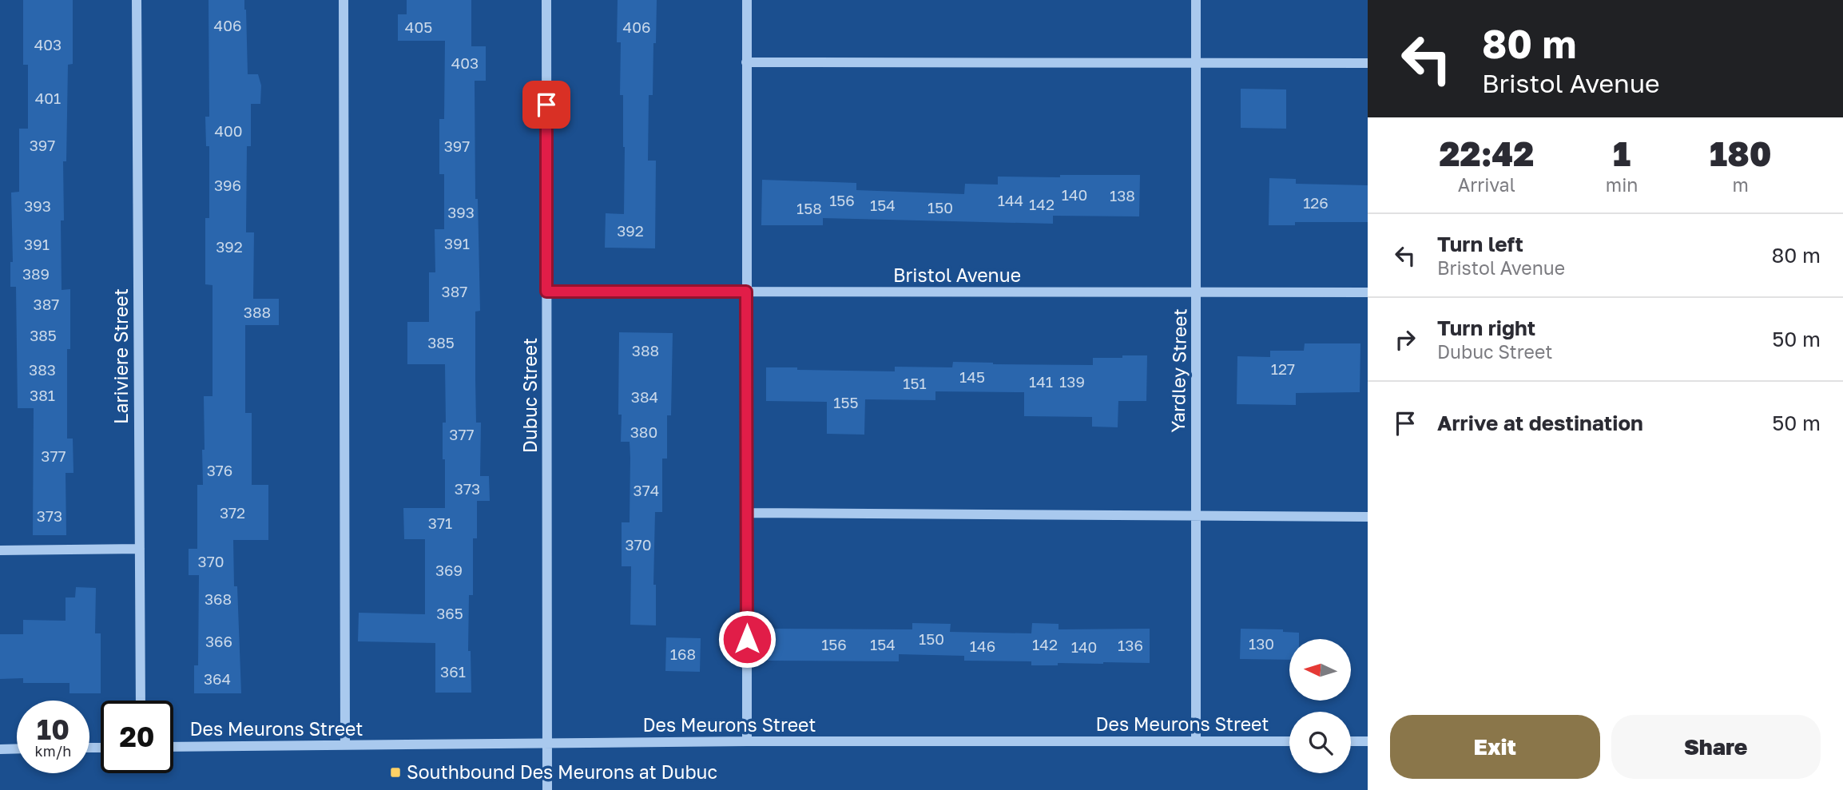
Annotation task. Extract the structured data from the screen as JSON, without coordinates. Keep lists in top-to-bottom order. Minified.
{"streets":{"street":["Bristol Avenue","Lariviere Street","Yardley Street","Dubuc Street","Des Meurons Street"]},"crossings":[["Bristol Avenue","Yardley Street"],["Bristol Avenue","Dubuc Street"],["Yardley Street","Des Meurons Street"],["Dubuc Street","Des Meurons Street"]],"places":{"transit":["Southbound Des Meurons at Dubuc"]},"house_numbers":["406","405","406","403","403","401","400","397","397","396","140","138","156","144","126","142","154","393","150","158","393","392","391","391","392","389","387","387","388","385","385","388","127","383","145","141","139","151","381","384","155","380","377","377","376","373","374","372","373","371","370","370","369","368","365","150","366","130","156","154","142","136","146","140","168","361","364"],"north":"left","page":{"turn":["80 m","Bristol Avenue"],"eta":["22:42","Arrival","1","min","180","m"],"list":[{"name":"Turn left","note":"Bristol Avenue","value":"80 m"},{"name":"Turn right","note":"Dubuc Street","value":"50 m"},{"name":"Arrive at destination","value":"50 m"}],"speed":"10 km/h","limit":"20","buttons":["Exit","Share"]}}
